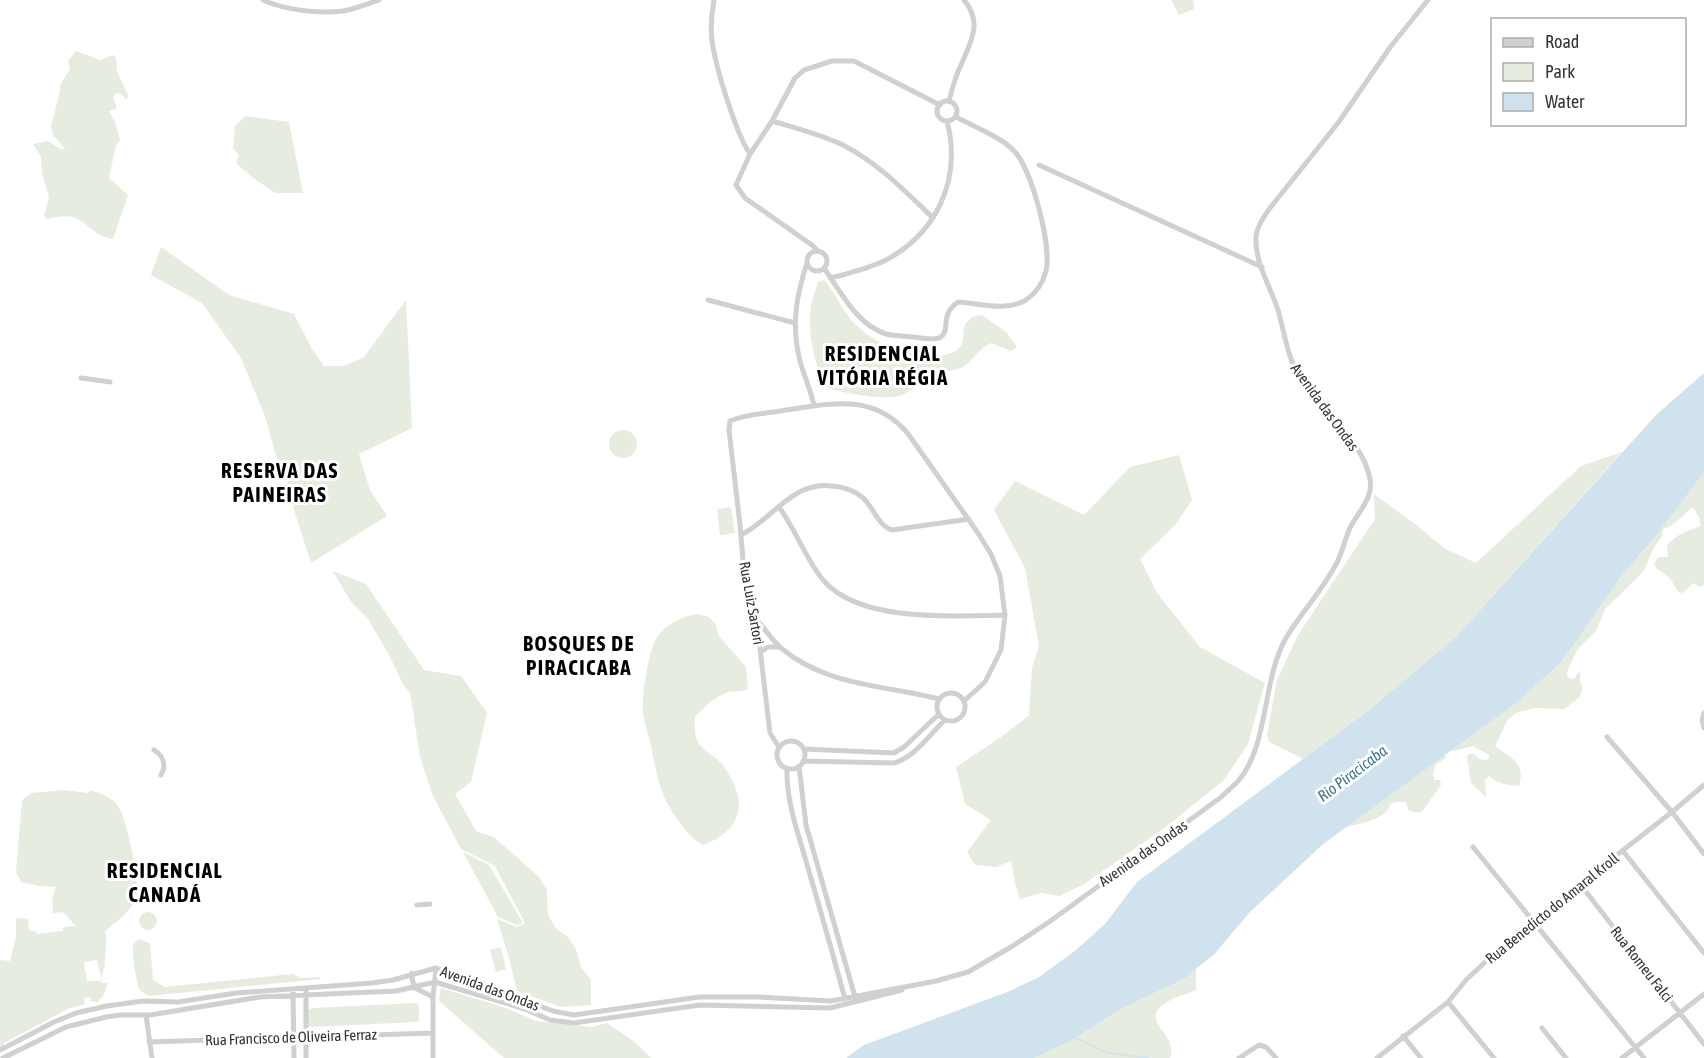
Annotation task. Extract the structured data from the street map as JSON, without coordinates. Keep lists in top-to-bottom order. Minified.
{"streets":{"street":["Avenida das Ondas","Rua Luiz Sartori","Rua Benedicto do Amaral Kroll","Rua Romeu Falci","Rua Francisco de Oliveira Ferraz"]},"crossings":[["Rua Benedicto do Amaral Kroll","Rua Romeu Falci"]],"districts":["RESIDENCIAL VITÓRIA RÉGIA","RESERVA DAS PAINEIRAS","BOSQUES DE PIRACICABA","RESIDENCIAL CANADÁ"],"water":["Rio Piracicaba"],"legend":["Road","Park","Water"]}
